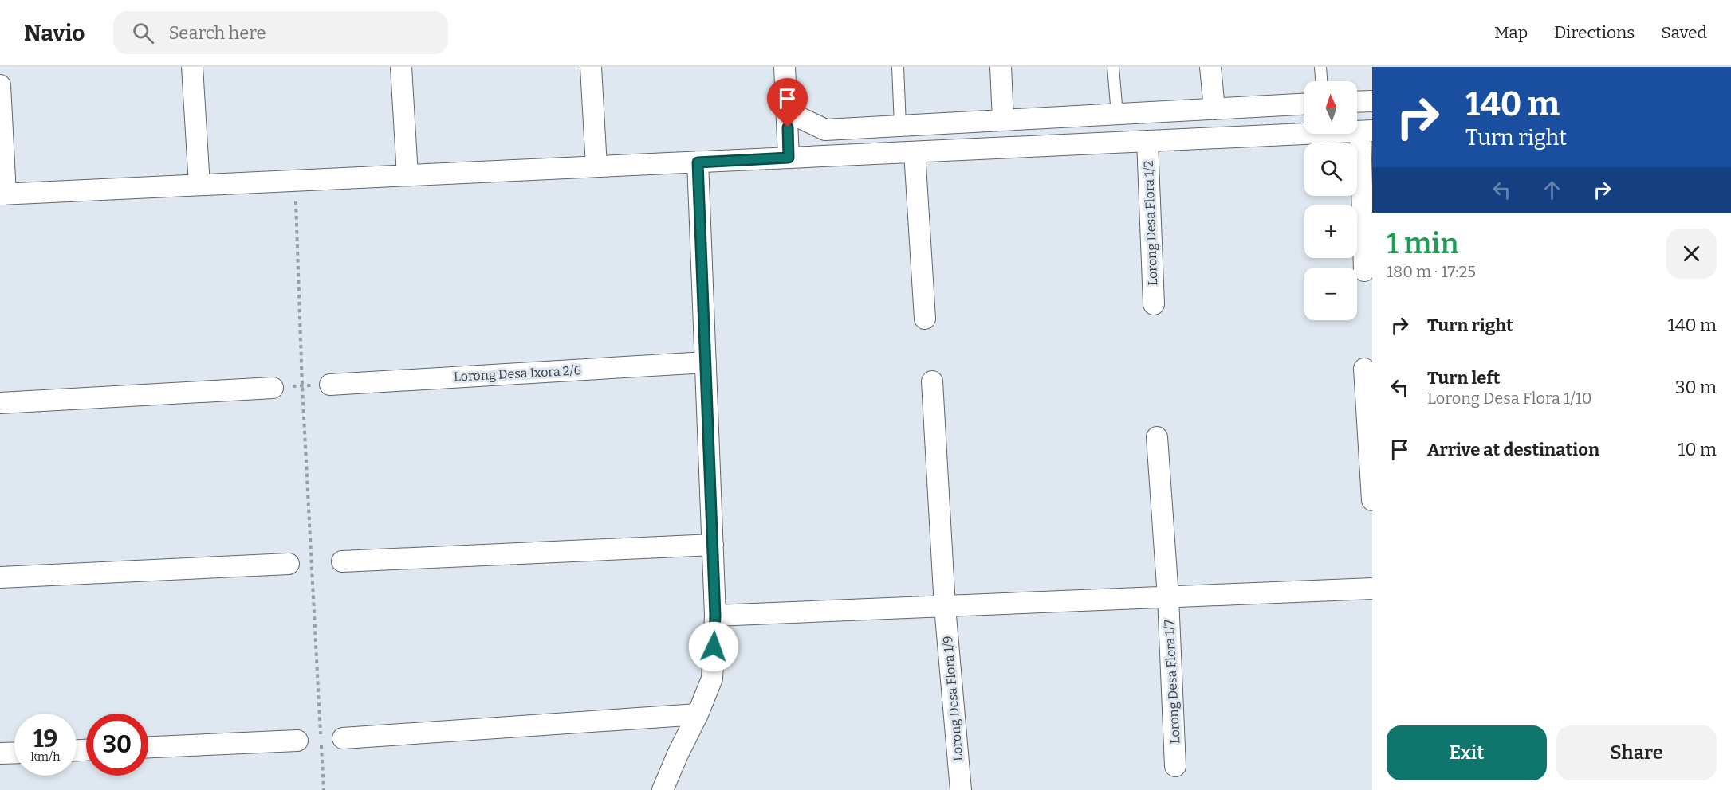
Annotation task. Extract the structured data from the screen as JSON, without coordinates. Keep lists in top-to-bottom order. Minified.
{"streets":{"street":["Lorong Desa Flora 1/2","Lorong Desa Ixora 2/6","Lorong Desa Flora 1/7","Lorong Desa Flora 1/9"]},"north":"top","page":{"header":"Navio","search":"Search here","nav":["Map","Directions","Saved"],"turn":["140 m","Turn right"],"map_buttons":["+","−"],"heading":["1 min","180 m · 17:25"],"list":[{"name":"Turn right","value":"140 m"},{"name":"Turn left","note":"Lorong Desa Flora 1/10","value":"30 m"},{"name":"Arrive at destination","value":"10 m"}],"speed":"19 km/h","limit":"30","buttons":["Exit","Share"]}}
